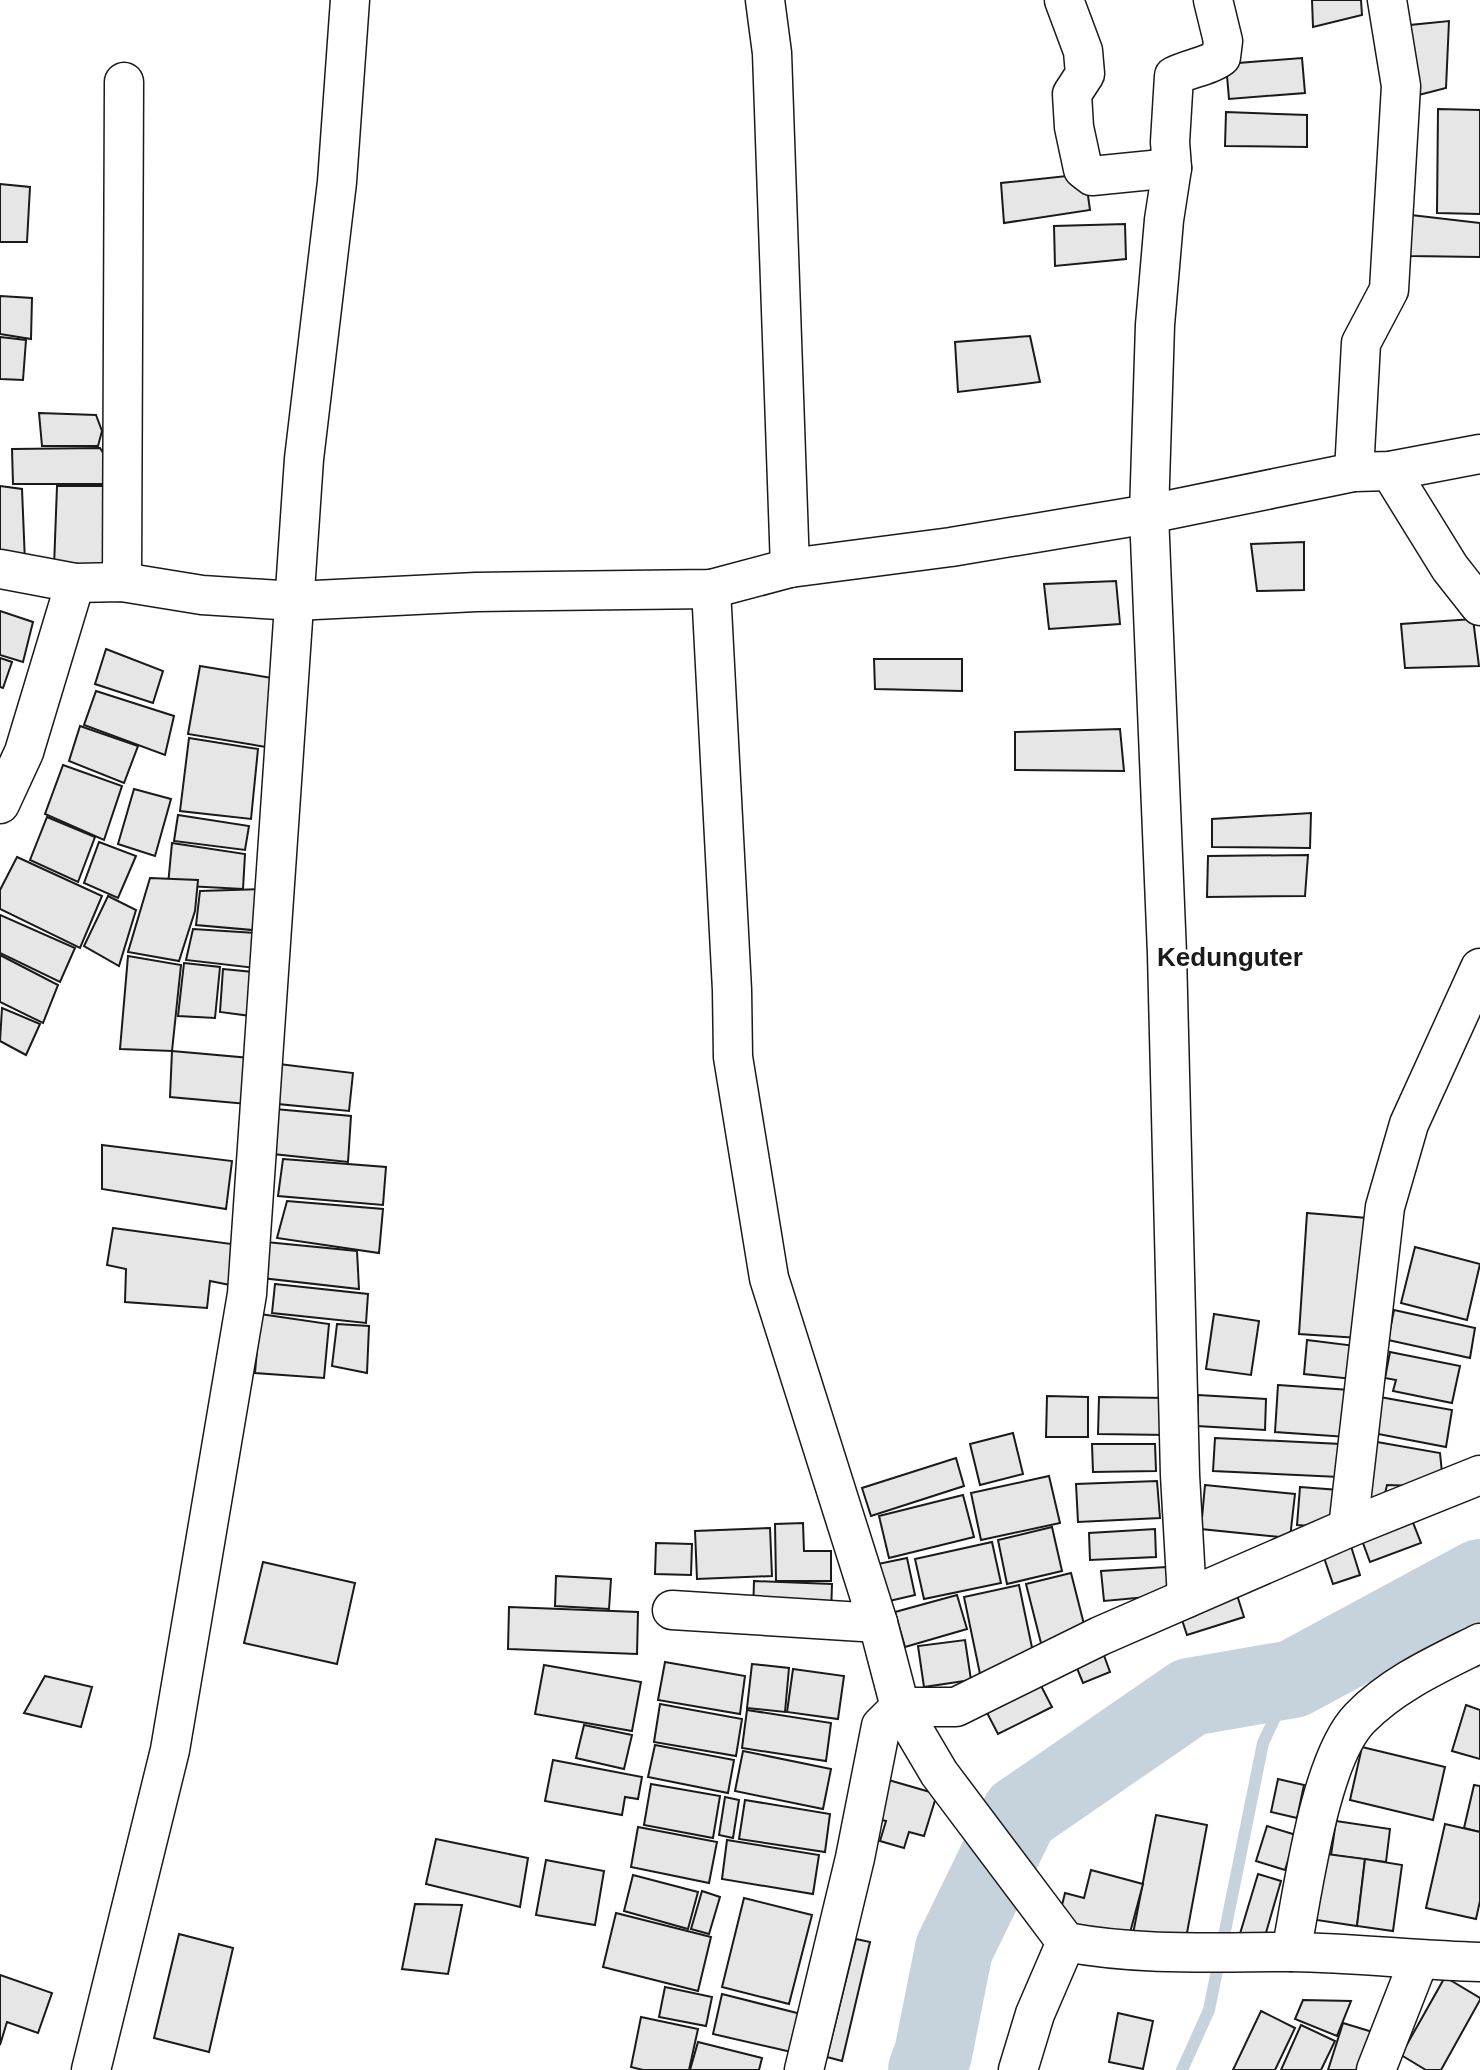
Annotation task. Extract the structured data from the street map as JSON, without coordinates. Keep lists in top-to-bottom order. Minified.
{"districts":["Kedunguter"]}
